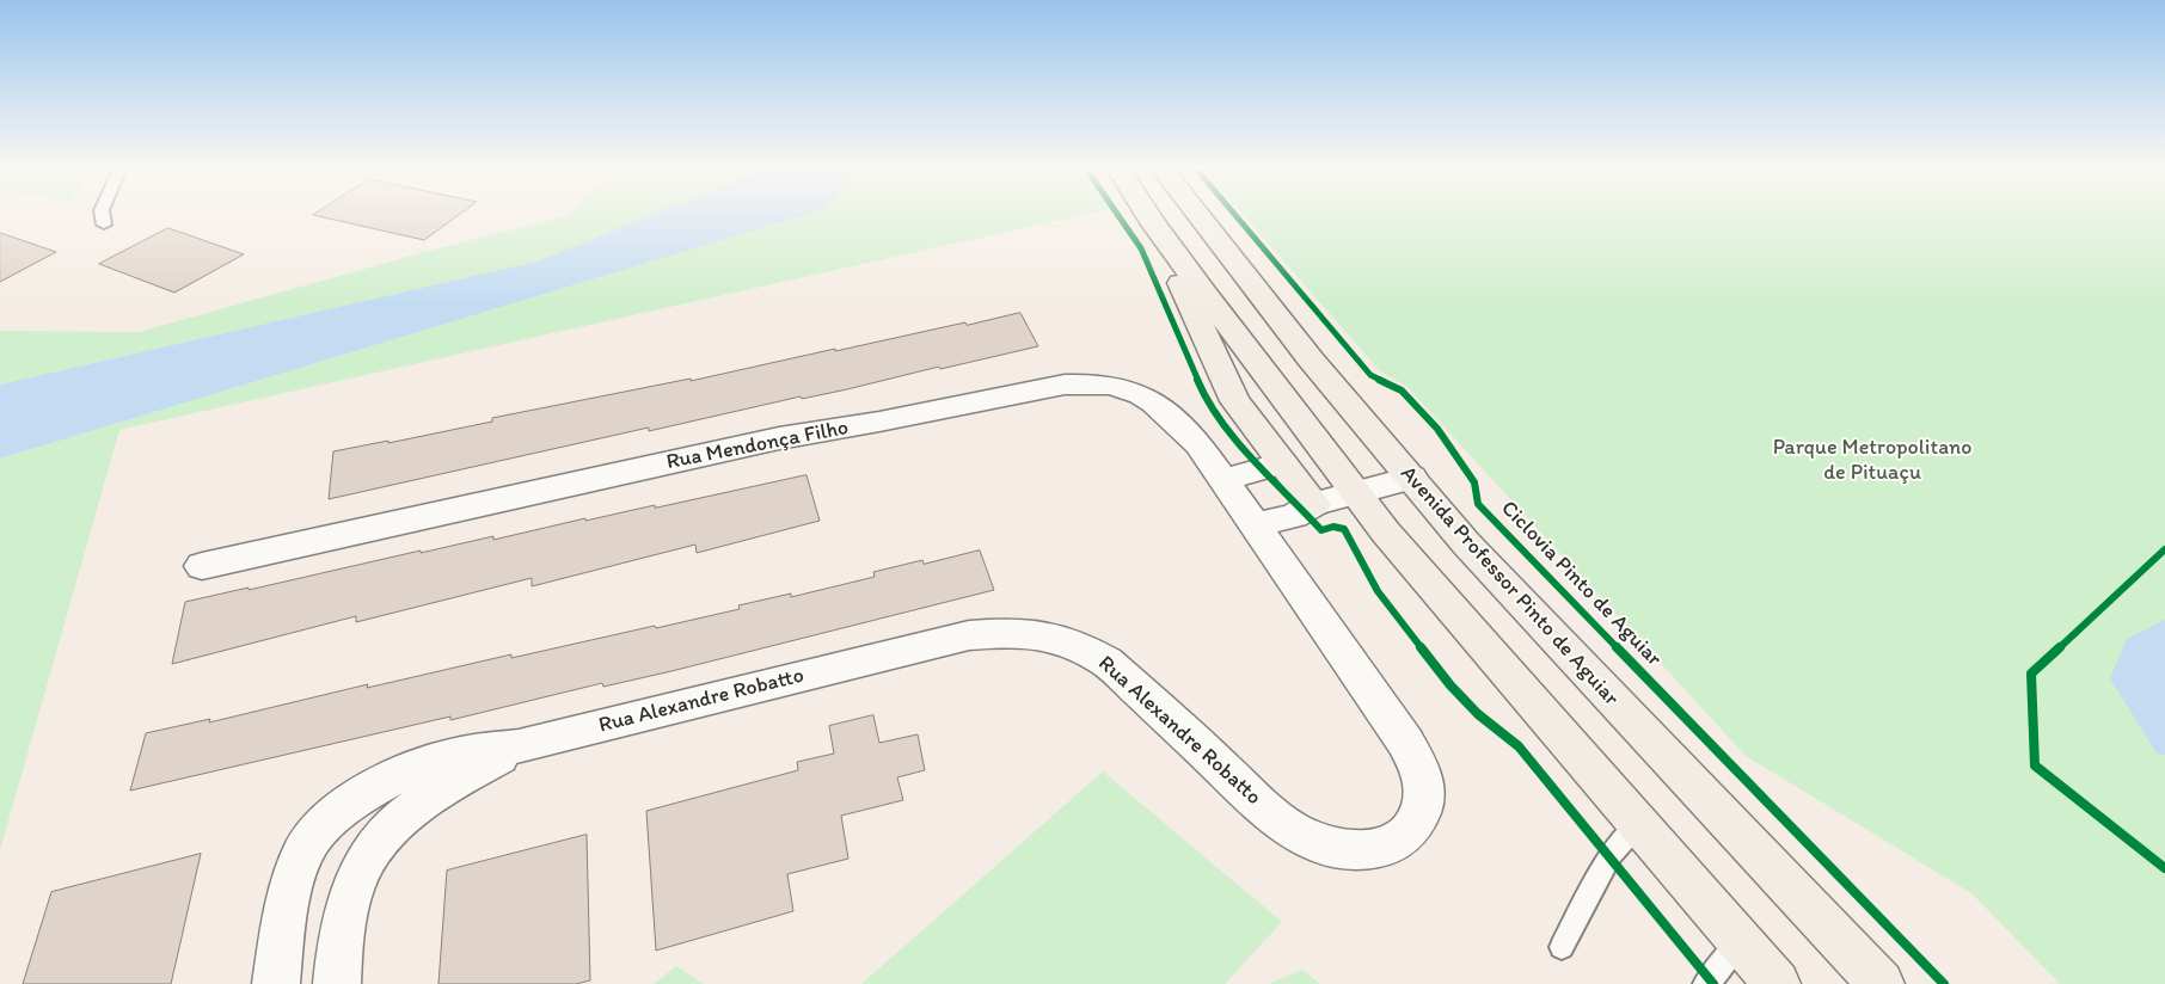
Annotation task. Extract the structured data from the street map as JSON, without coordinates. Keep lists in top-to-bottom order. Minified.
{"streets":{"main road":["Avenida Professor Pinto de Aguiar"],"street":["Rua Mendonça Filho","Rua Alexandre Robatto"],"cycle path":["Ciclovia Pinto de Aguiar"]},"crossings":[["Rua Mendonça Filho","Rua Alexandre Robatto"]],"parks":["Parque Metropolitano de Pituaçu"]}
